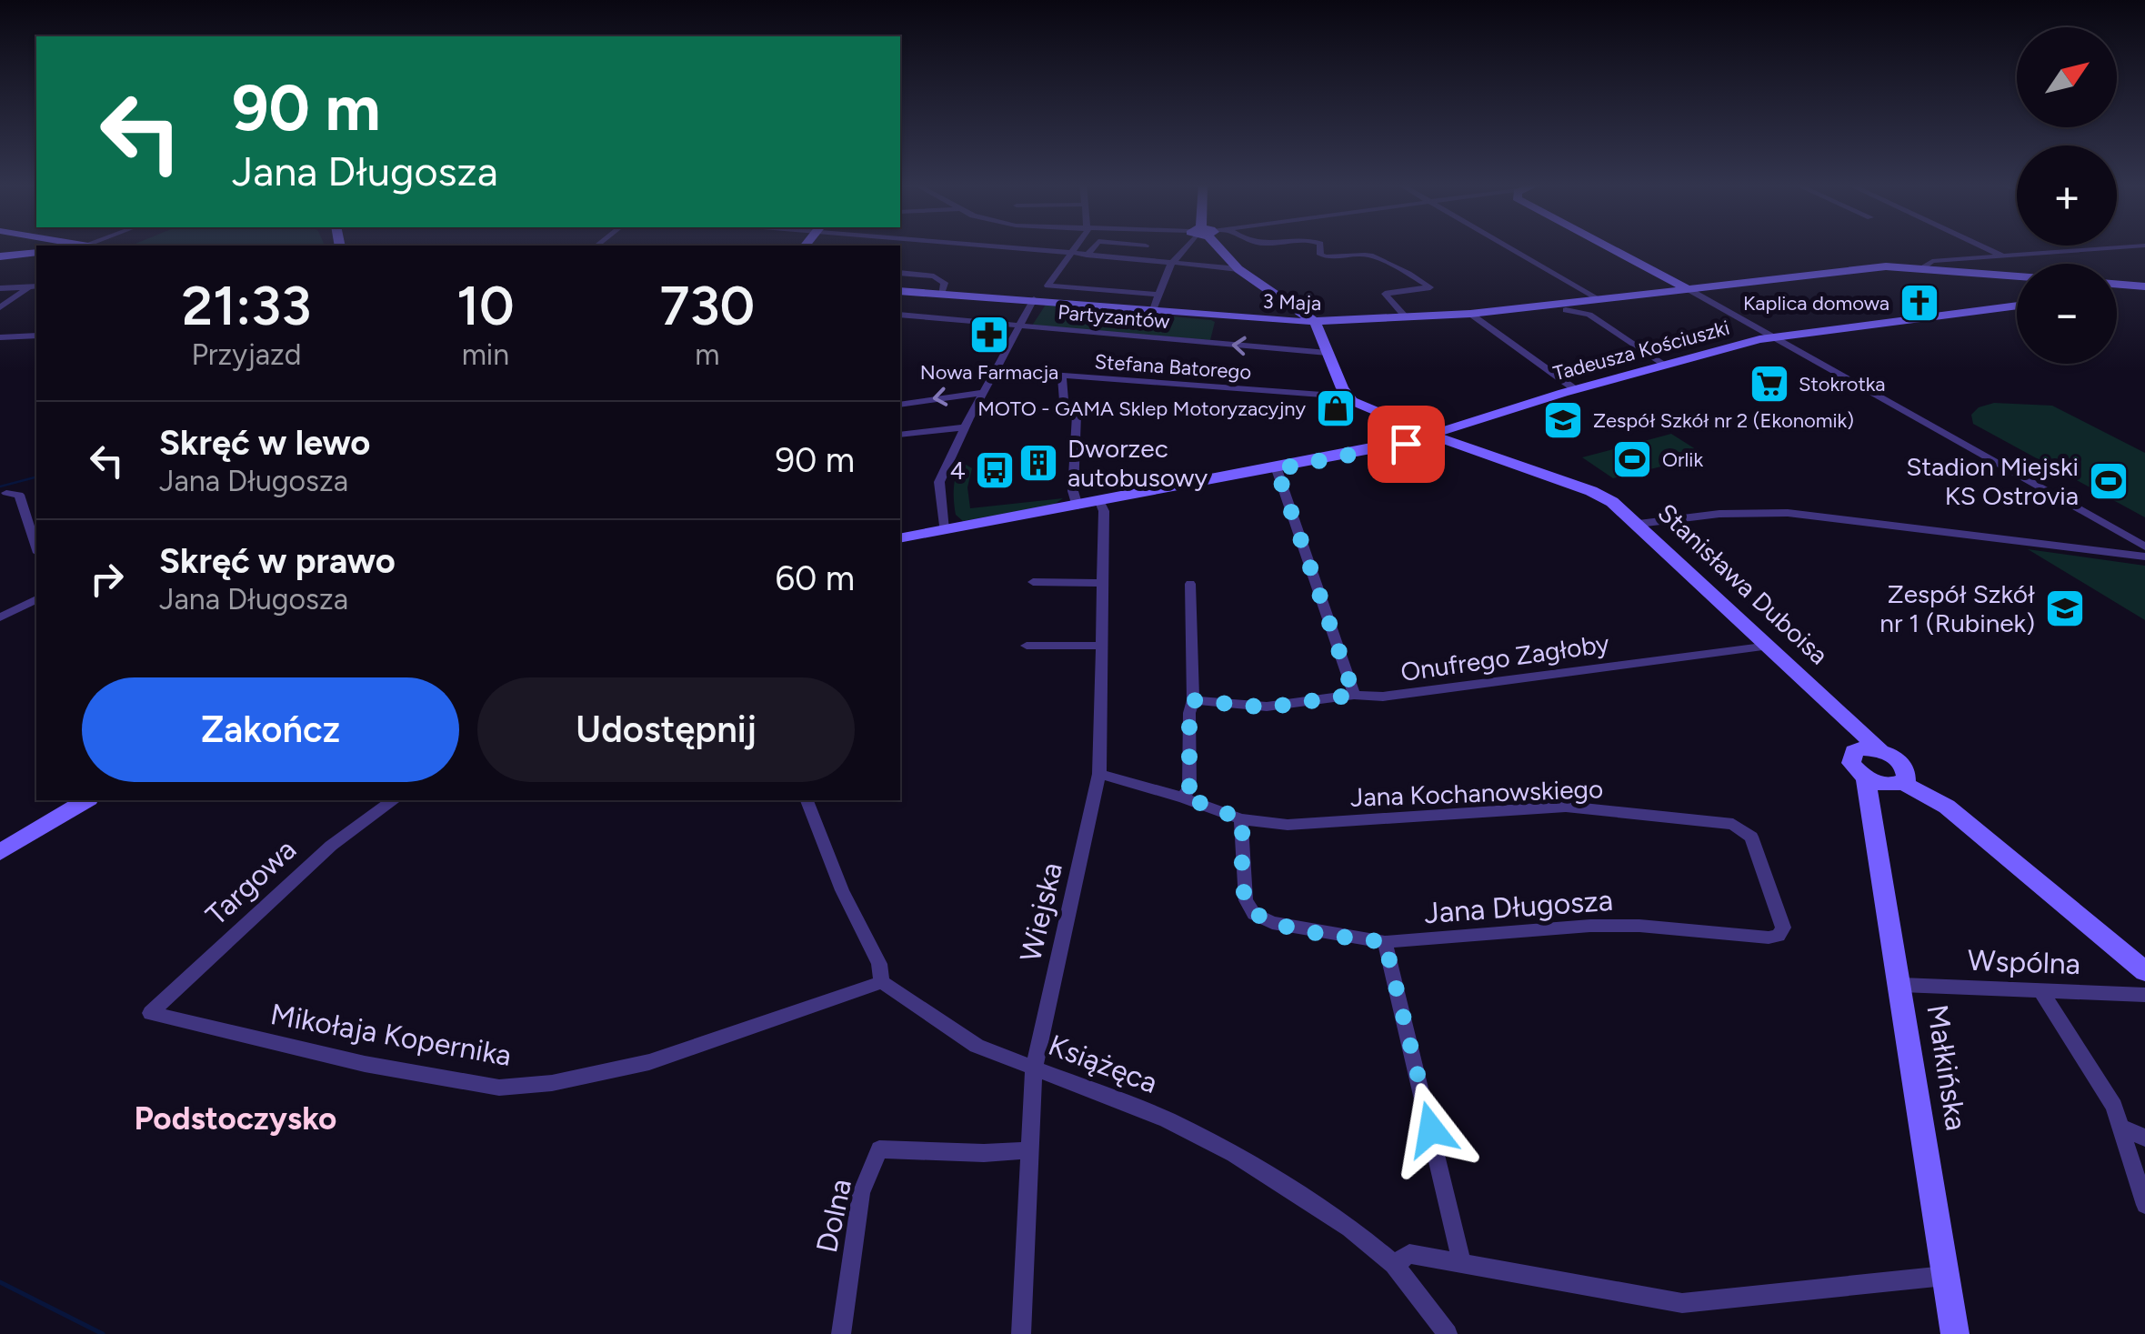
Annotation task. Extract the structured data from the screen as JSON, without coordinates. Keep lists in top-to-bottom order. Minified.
{"streets":{"street":["3 Maja","Partyzantów","Tadeusza Kościuszki","Stefana Batorego","Stanisława Duboisa","Onufrego Zagłoby","Jana Kochanowskiego","Targowa","Jana Długosza","Wiejska","Wspólna","Mikołaja Kopernika","Książęca","Małkińska","Dolna"]},"crossings":[["Tadeusza Kościuszki","Stanisława Duboisa"],["Tadeusza Kościuszki","Wiejska"],["Stefana Batorego","Stanisława Duboisa"],["Stanisława Duboisa","Onufrego Zagłoby"],["Stanisława Duboisa","Małkińska"],["Jana Kochanowskiego","Jana Długosza"],["Jana Kochanowskiego","Wiejska"],["Targowa","Mikołaja Kopernika"],["Wiejska","Książęca"],["Wiejska","Dolna"],["Wspólna","Małkińska"],["Mikołaja Kopernika","Książęca"]],"districts":["Podstoczysko"],"places":{"church":["Kaplica domowa"],"pharmacy":["Nowa Farmacja"],"supermarket":["Stokrotka"],"shop":["MOTO - GAMA Sklep Motoryzacyjny"],"school or university":["Zespół Szkół nr 2 (Ekonomik)","Zespół Szkół nr 1 (Rubinek)"],"sports":["Orlik","Stadion Miejski KS Ostrovia"],"building":["Dworzec autobusowy"],"bus stop":["4"]},"north":"top right","page":{"map_buttons":["+","−"],"turn":["90 m","Jana Długosza"],"eta":["21:33","Przyjazd","10","min","730","m"],"list":[{"name":"Skręć w lewo","note":"Jana Długosza","value":"90 m"},{"name":"Skręć w prawo","note":"Jana Długosza","value":"60 m"}],"buttons":["Zakończ","Udostępnij"]}}
